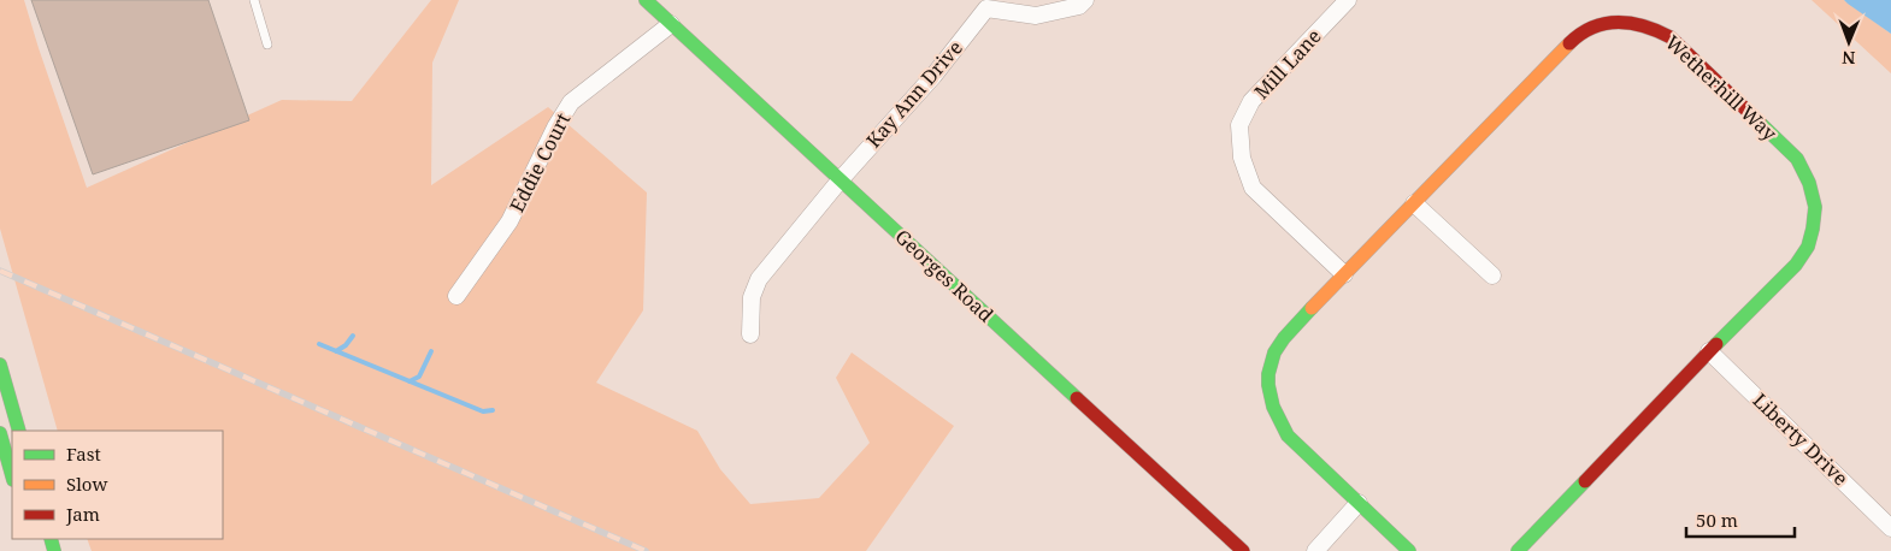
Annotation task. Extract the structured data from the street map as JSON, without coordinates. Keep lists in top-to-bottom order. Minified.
{"streets":{"main road":["Wetherhill Way","Georges Road"],"street":["Mill Lane","Kay Ann Drive","Eddie Court","Liberty Drive"]},"crossings":[["Mill Lane","Wetherhill Way"],["Wetherhill Way","Liberty Drive"],["Kay Ann Drive","Georges Road"],["Eddie Court","Georges Road"]],"legend":["Fast","Slow","Jam"],"scale_bar":"50 m","north":"bottom"}
